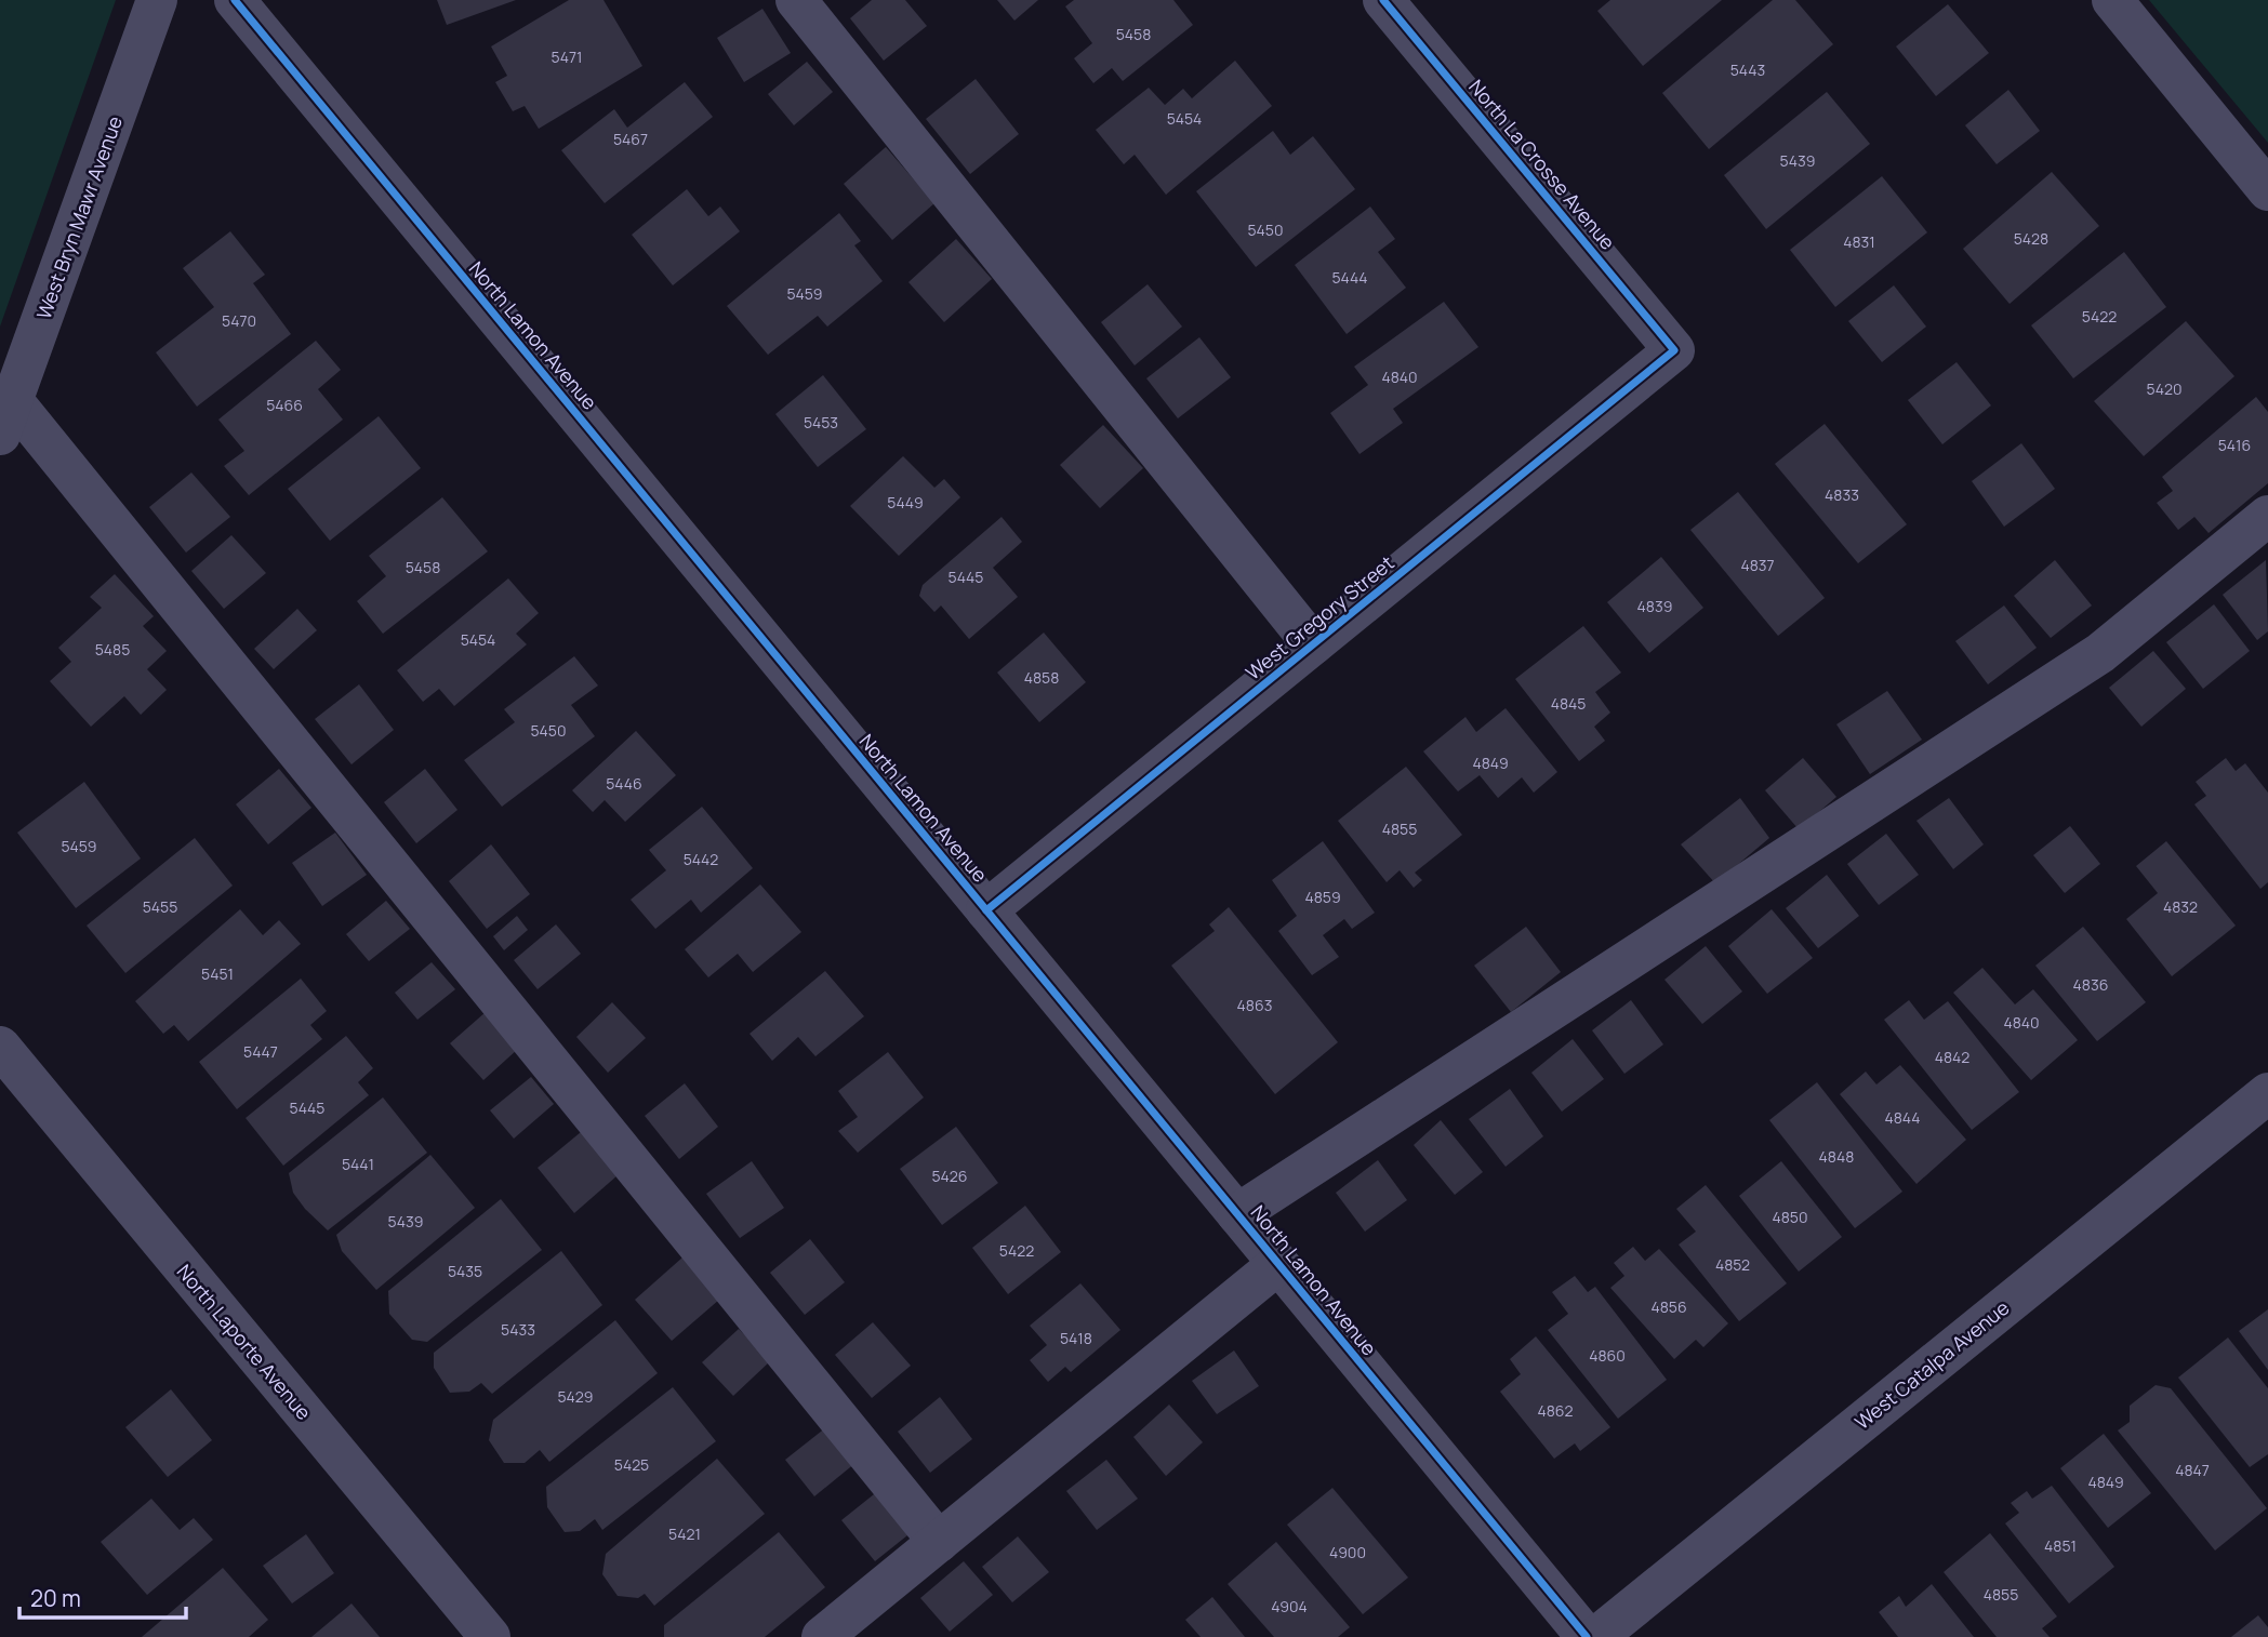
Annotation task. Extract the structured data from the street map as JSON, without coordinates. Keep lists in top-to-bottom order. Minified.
{"streets":{"street":["North La Crosse Avenue","West Bryn Mawr Avenue","North Lamon Avenue","West Gregory Street","North Laporte Avenue","West Catalpa Avenue"]},"crossings":[["North La Crosse Avenue","West Gregory Street"],["North Lamon Avenue","West Gregory Street"]],"house_numbers":["5458","5471","5443","5454","5467","5439","5450","5428","4831","5444","5459","5422","5470","4840","5420","5466","5453","5416","4833","5449","4837","5458","5445","4839","5454","5485","4858","4845","5450","4849","5446","4855","5459","5442","4859","5455","4832","5451","4836","4863","4840","5447","4842","5445","4844","4848","5441","5426","4850","5439","5422","4852","5435","4856","5433","5418","4860","5429","4862","5425","4847","4849","5421","4851","4900","4855","4904"],"scale_bar":"20 m"}
